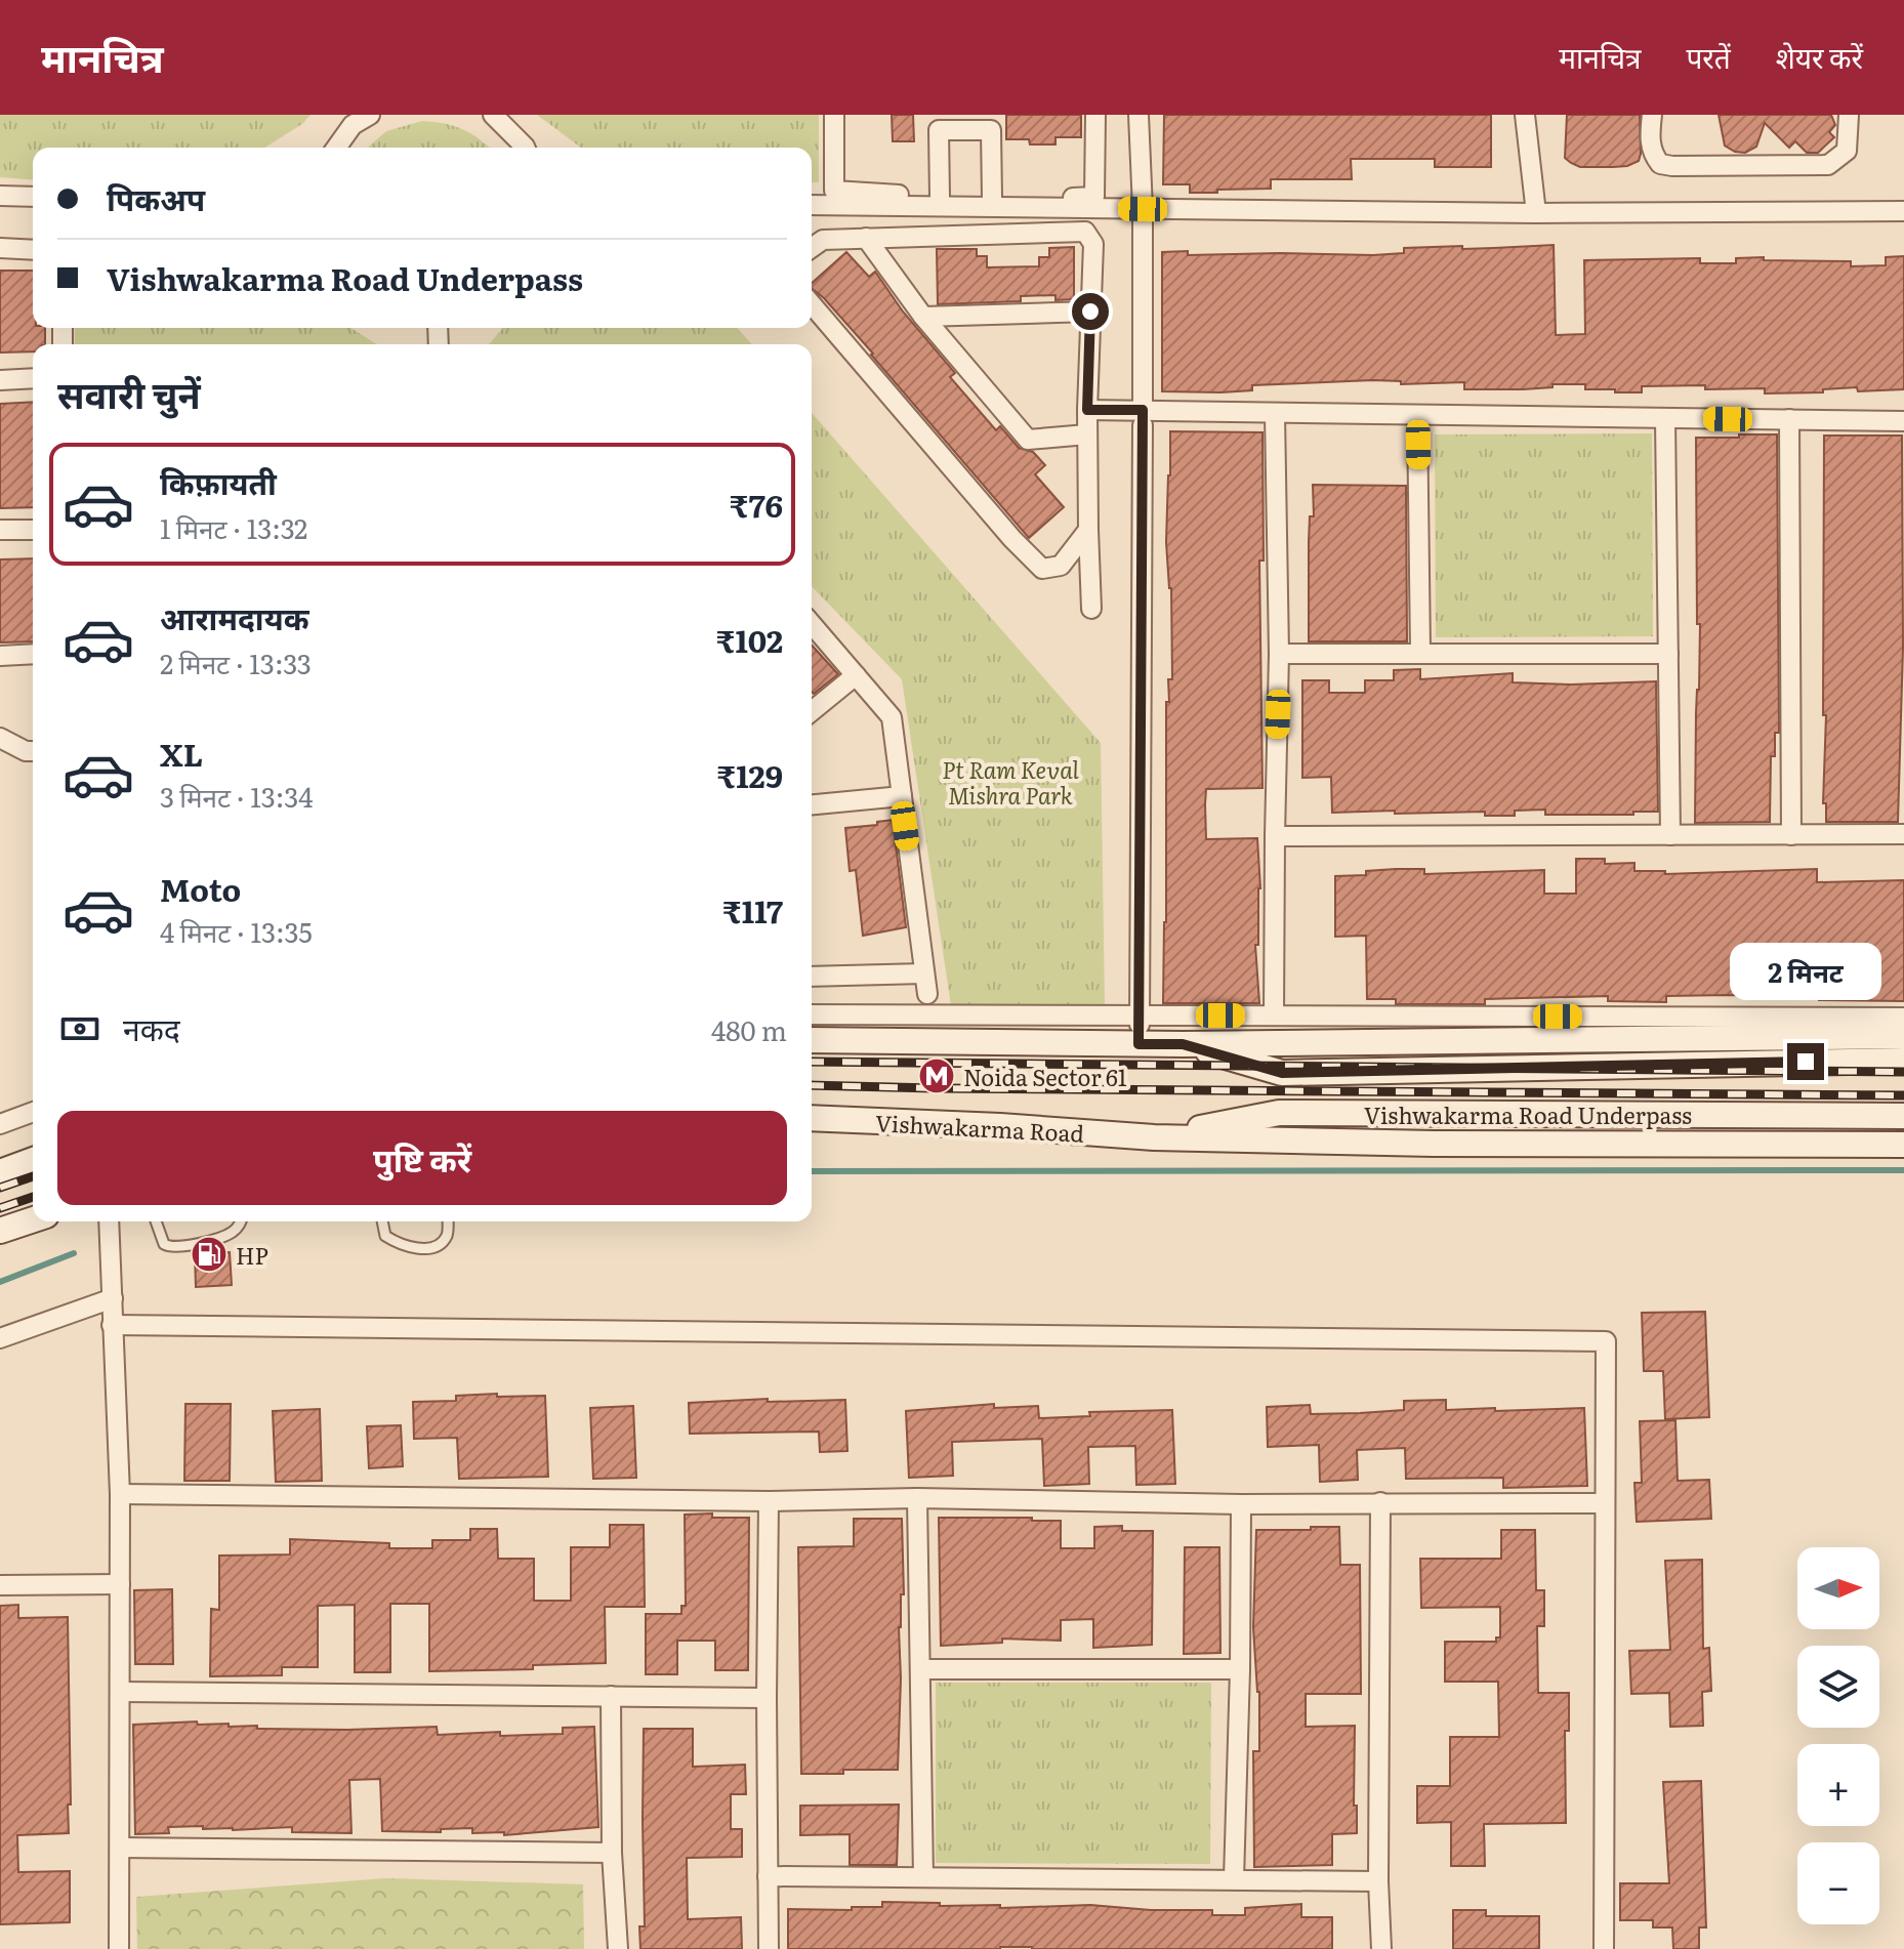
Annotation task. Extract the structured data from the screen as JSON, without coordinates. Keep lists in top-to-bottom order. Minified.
{"streets":{"main road":["Vishwakarma Road Underpass","Vishwakarma Road"]},"crossings":[["Vishwakarma Road Underpass","Vishwakarma Road"]],"parks":["Pt Ram Keval Mishra Park"],"places":{"metro station":["Noida Sector 61"],"fuel station":["HP"]},"north":"right","page":{"header":"मानचित्र","nav":["मानचित्र","परतें","शेयर करें"],"banner":["पिकअप","Vishwakarma Road Underpass"],"heading":"सवारी चुनें","list":[{"name":"किफ़ायती","note":"1 मिनट · 13:32","value":"₹76"},{"name":"आरामदायक","note":"2 मिनट · 13:33","value":"₹102"},{"name":"XL","note":"3 मिनट · 13:34","value":"₹129"},{"name":"Moto","note":"4 मिनट · 13:35","value":"₹117"}],"bubble":"2 मिनट","pay":["नकद","480 m"],"buttons":"पुष्टि करें","map_buttons":["+","−"]}}
